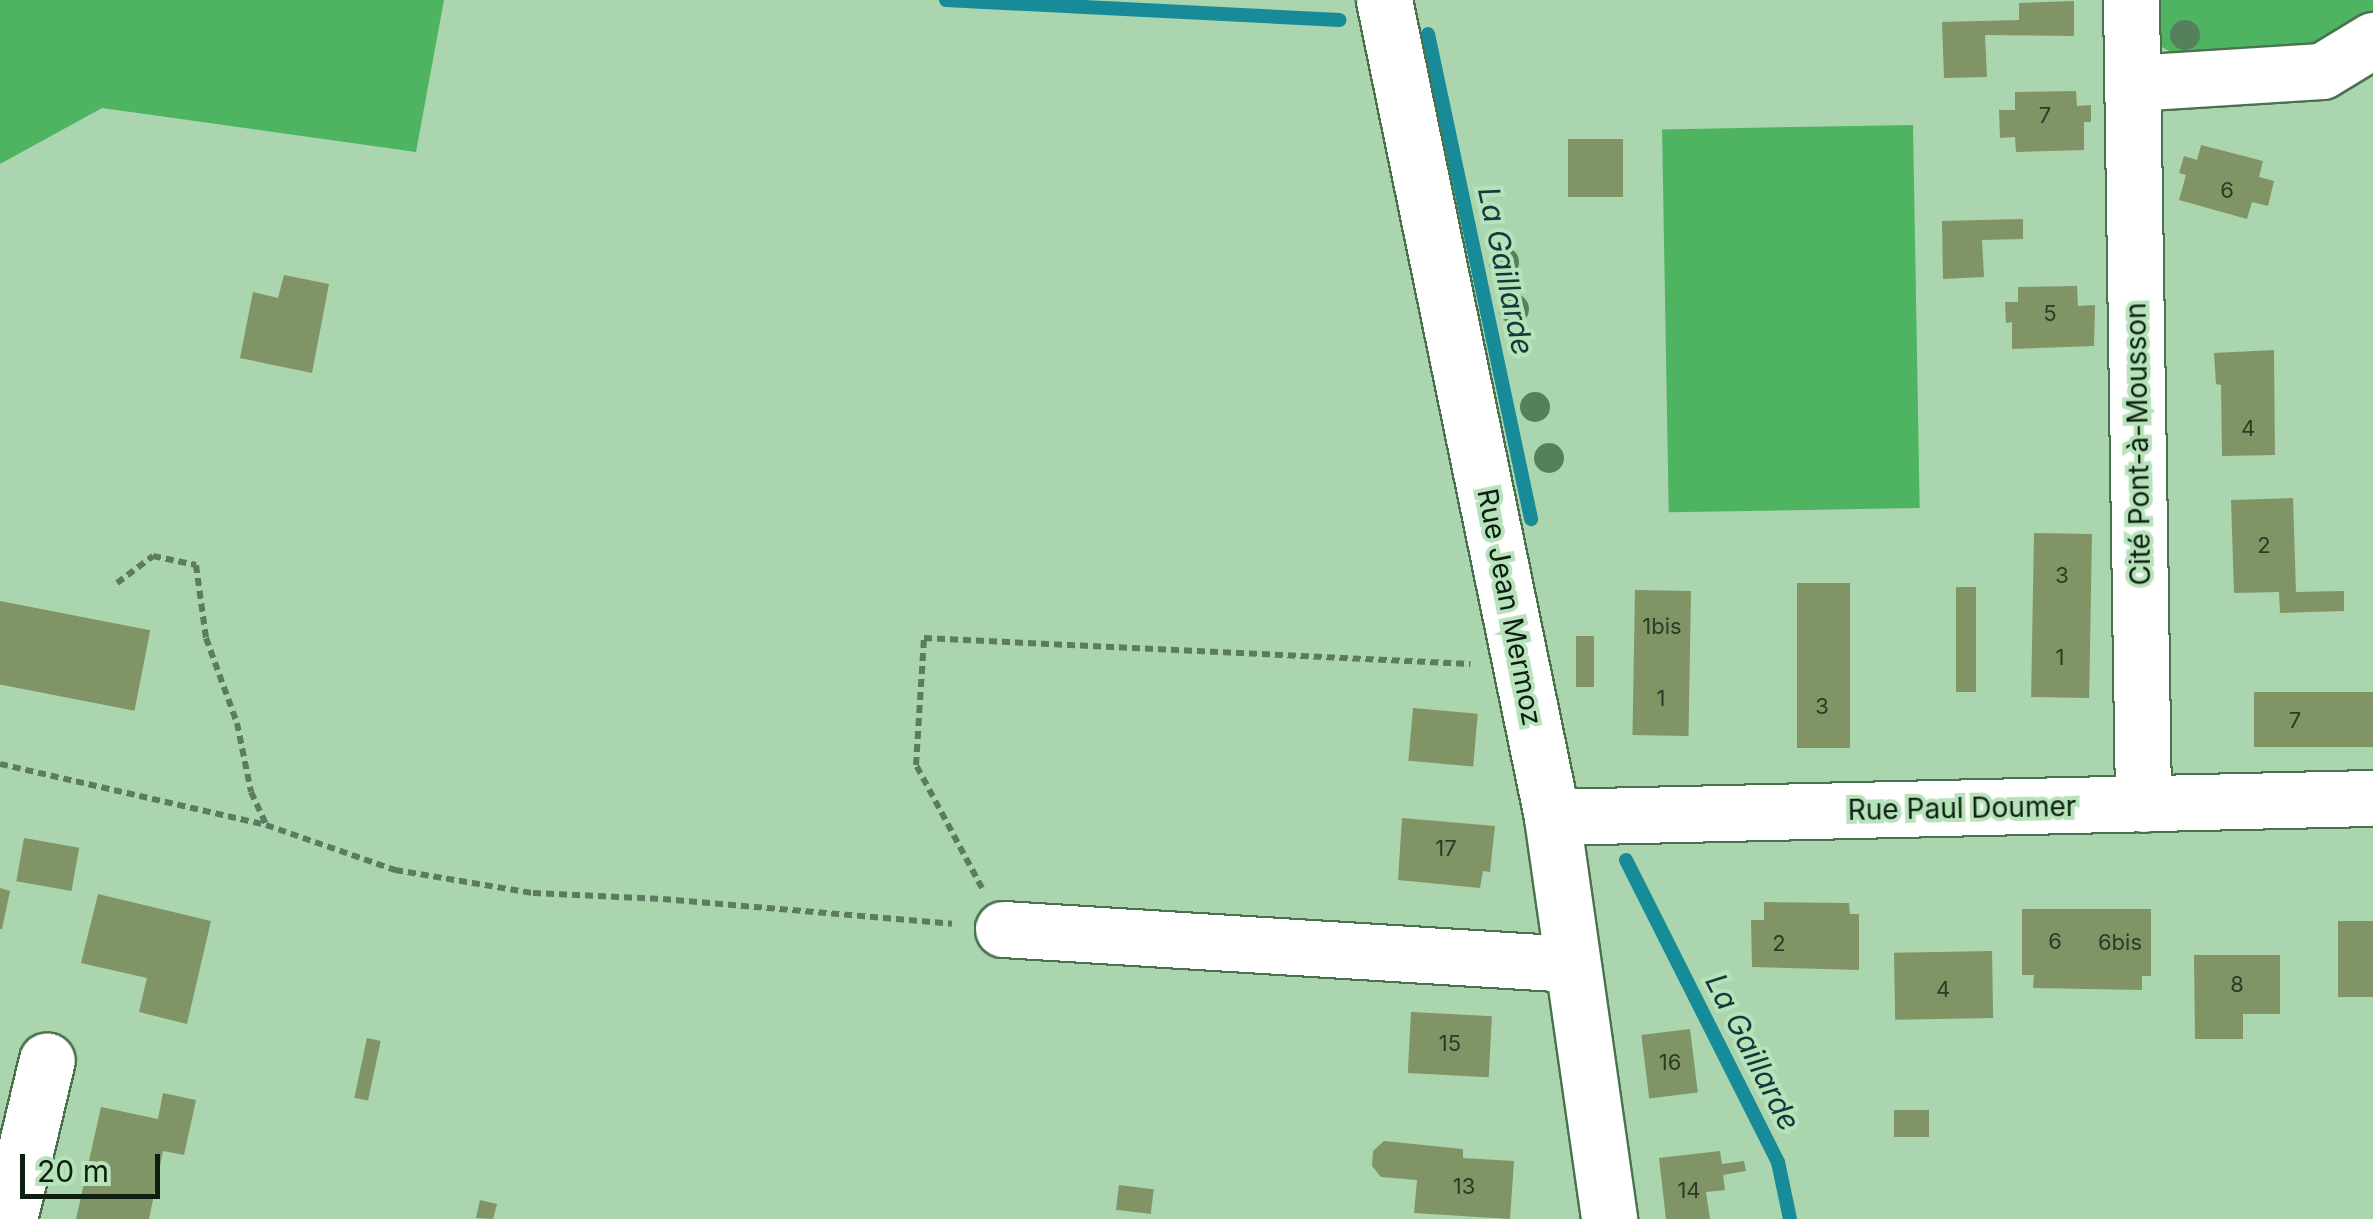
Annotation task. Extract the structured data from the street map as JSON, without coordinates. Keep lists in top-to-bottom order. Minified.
{"streets":{"street":["Cité Pont-à-Mousson","Rue Jean Mermoz","Rue Paul Doumer"]},"crossings":[["Cité Pont-à-Mousson","Rue Paul Doumer"],["Rue Jean Mermoz","Rue Paul Doumer"]],"water":["La Gaillarde"],"house_numbers":["7","6","5","4","2","3","1bis","1","1","3","7","17","6","6bis","2","8","4","15","16","13","14"],"scale_bar":"20 m"}
